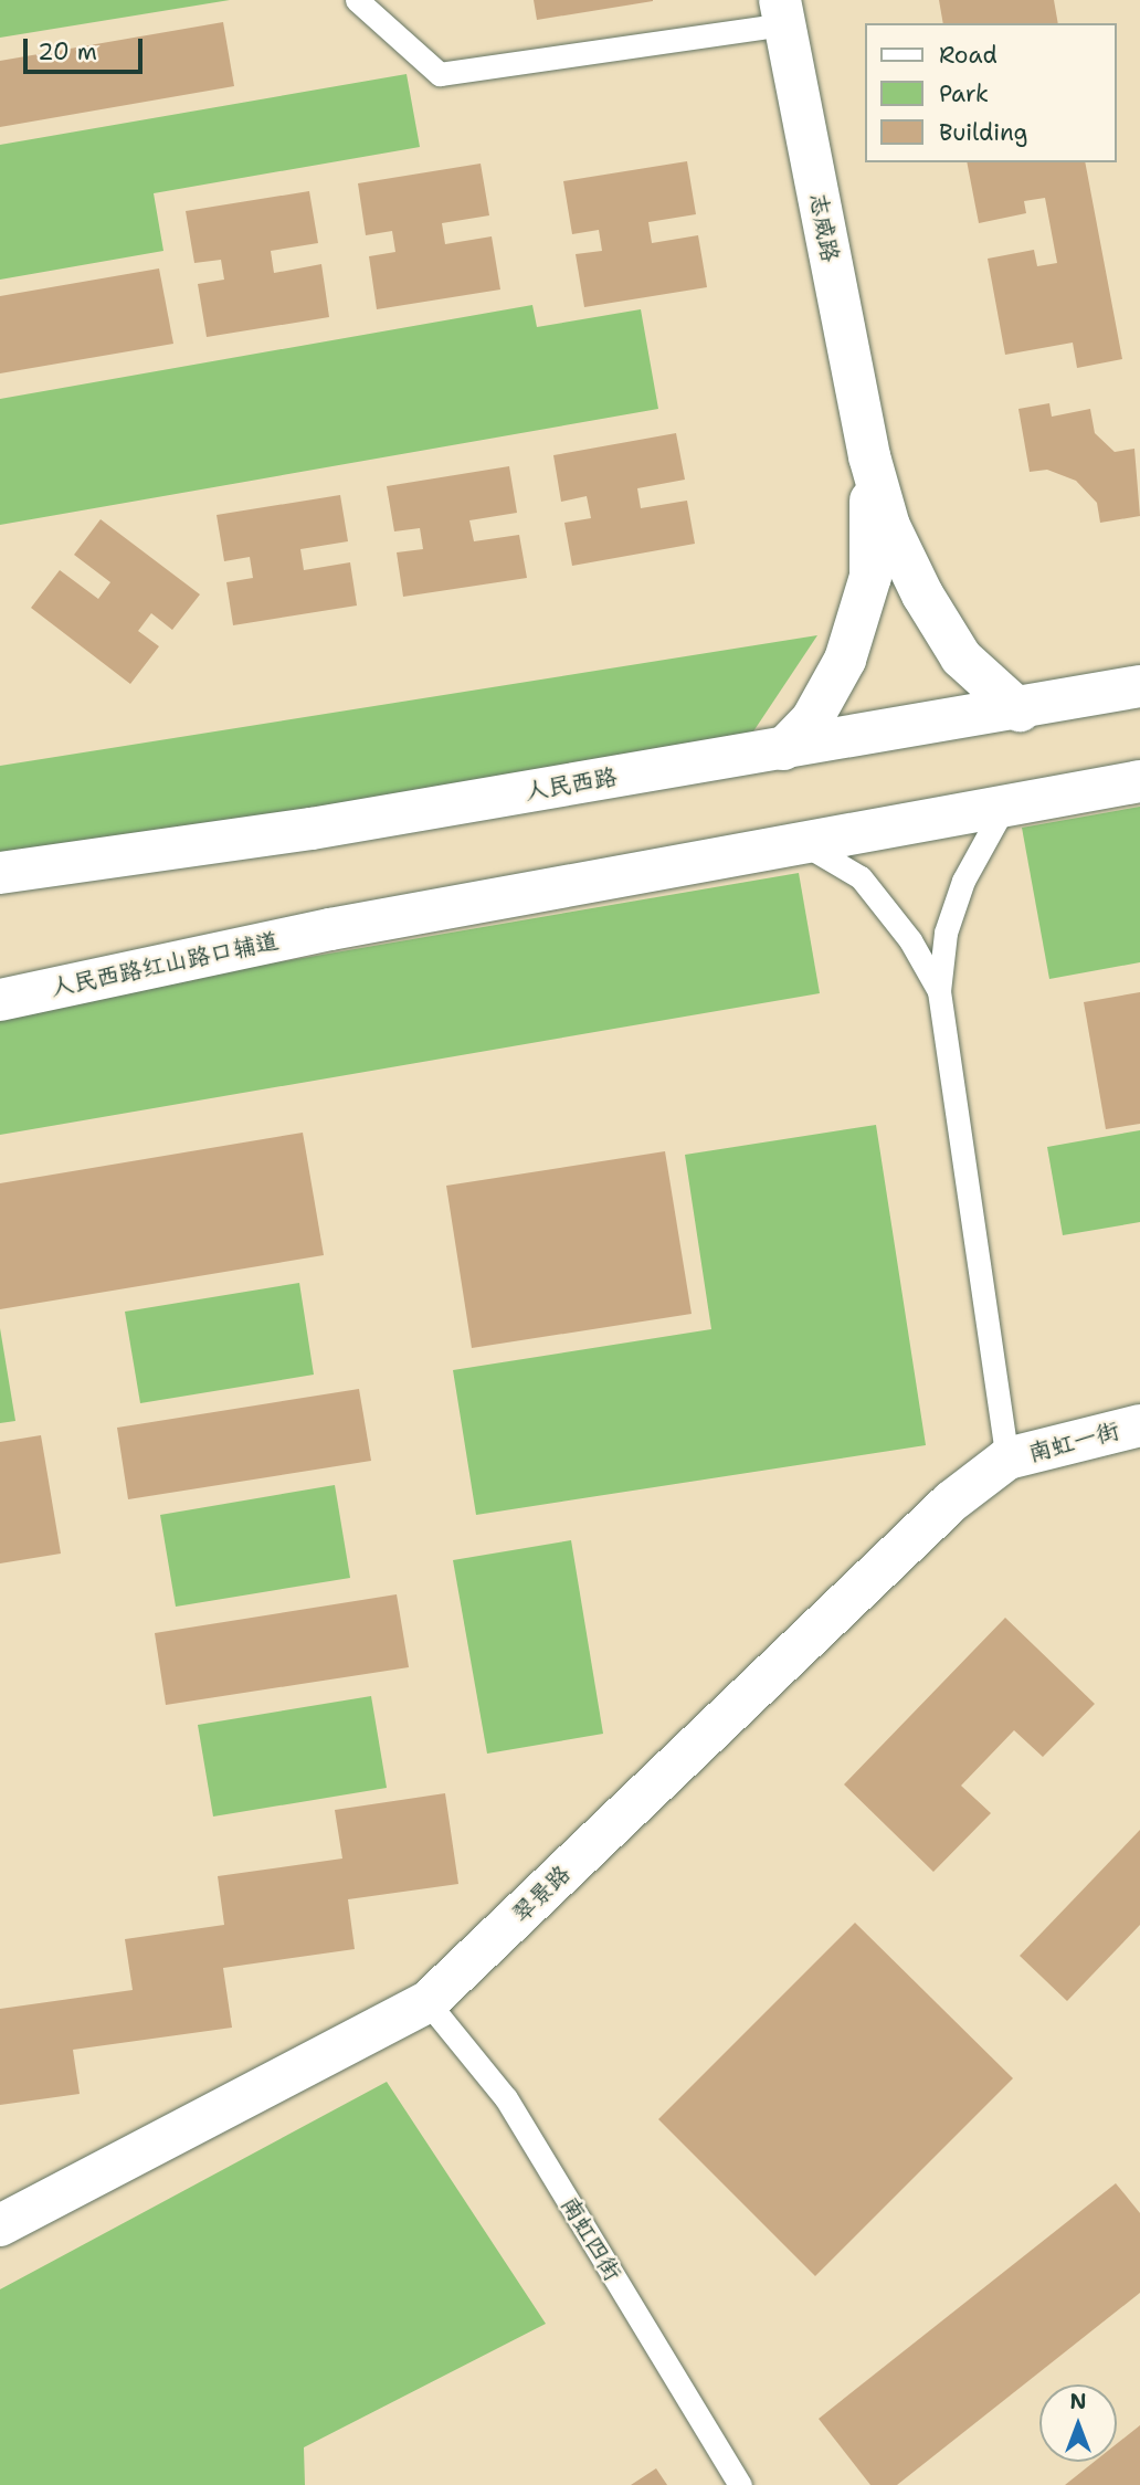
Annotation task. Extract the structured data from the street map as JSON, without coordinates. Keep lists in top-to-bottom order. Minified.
{"streets":{"main road":["志威路","人民西路","人民西路红山路口辅道","南虹一街","翠景路"],"lane":["南虹四街"]},"crossings":[["志威路","人民西路"],["南虹一街","翠景路"],["翠景路","南虹四街"]],"legend":["Road","Park","Building"],"scale_bar":"20 m","north":"top"}
